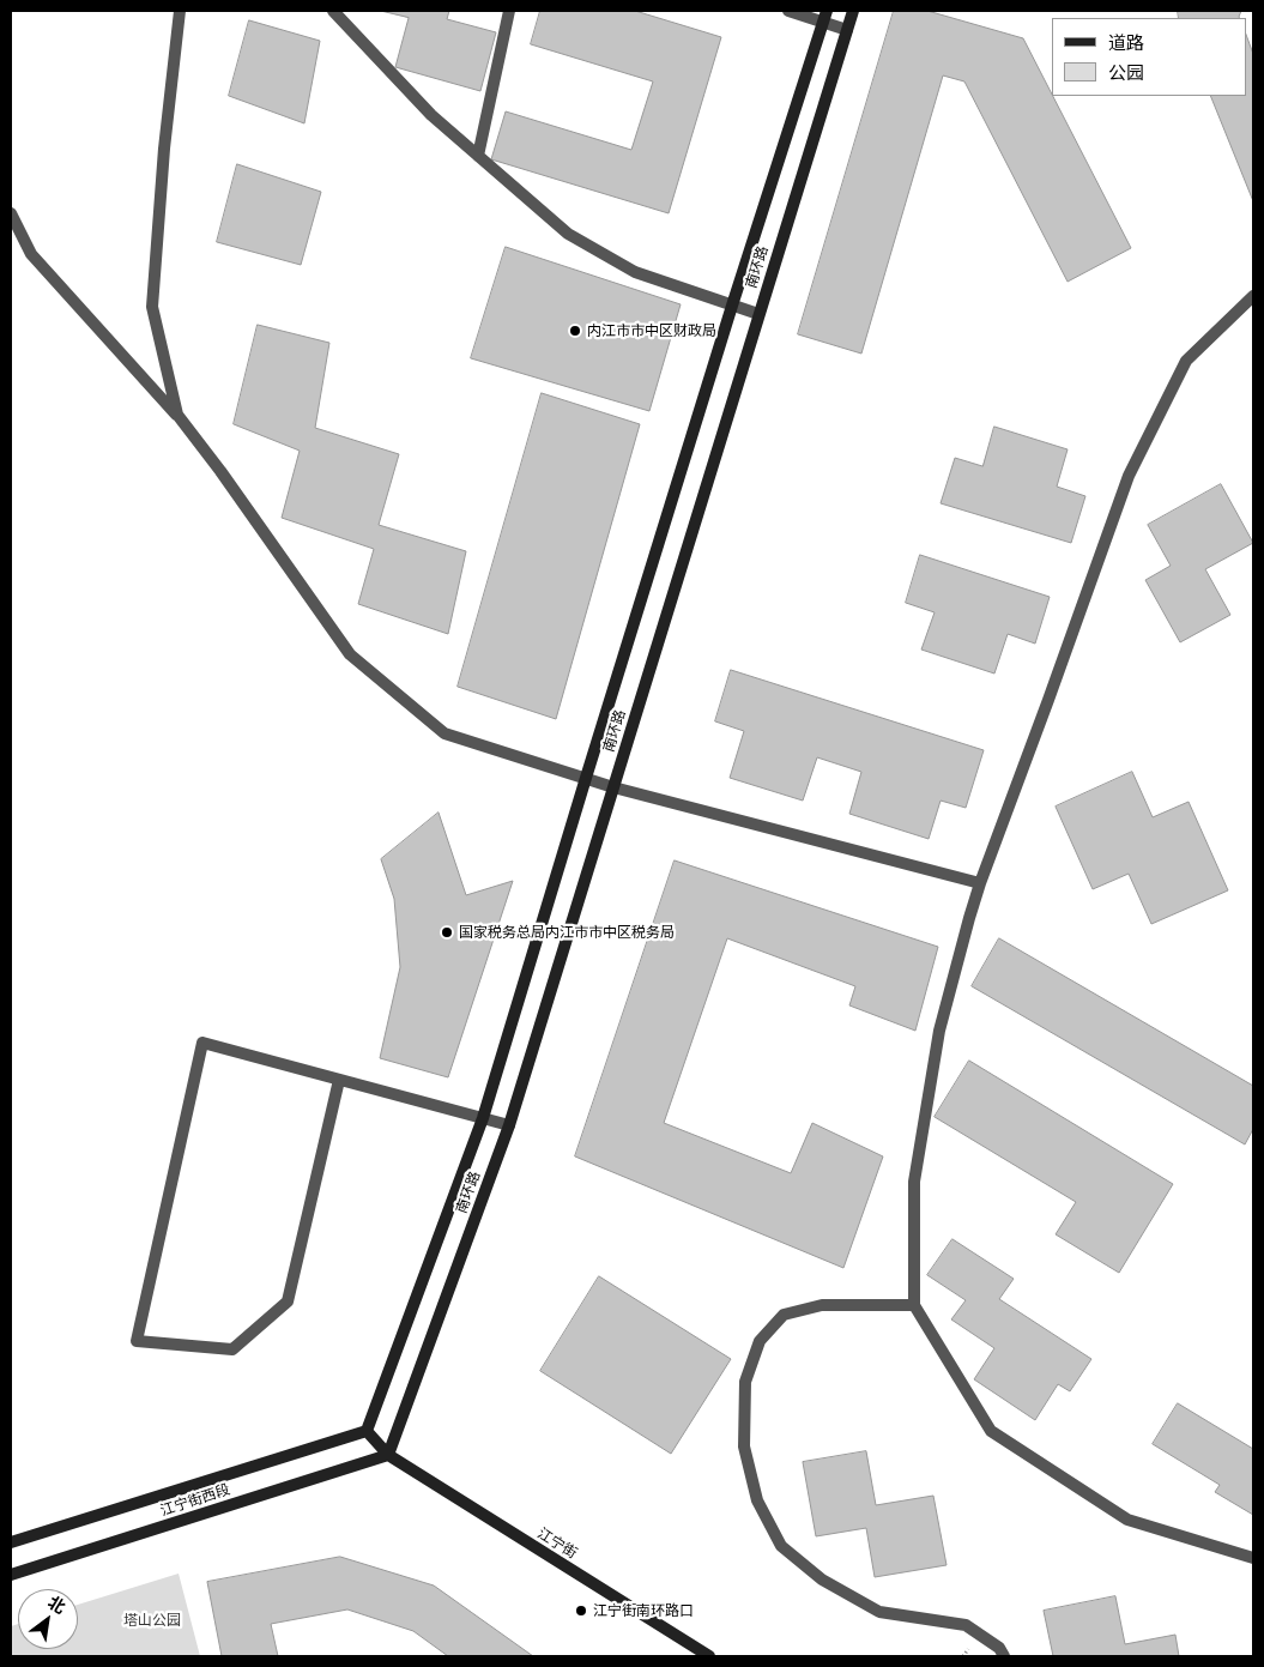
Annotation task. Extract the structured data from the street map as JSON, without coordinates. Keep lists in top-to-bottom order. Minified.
{"streets":{"main road":["南环路","江宁街西段","江宁街"]},"crossings":[["南环路","江宁街西段"],["南环路","江宁街"],["江宁街西段","江宁街"]],"parks":["塔山公园"],"places":["内江市市中区财政局","国家税务总局内江市市中区税务局","江宁街南环路口"],"legend":["道路","公园"],"north":"top right"}
